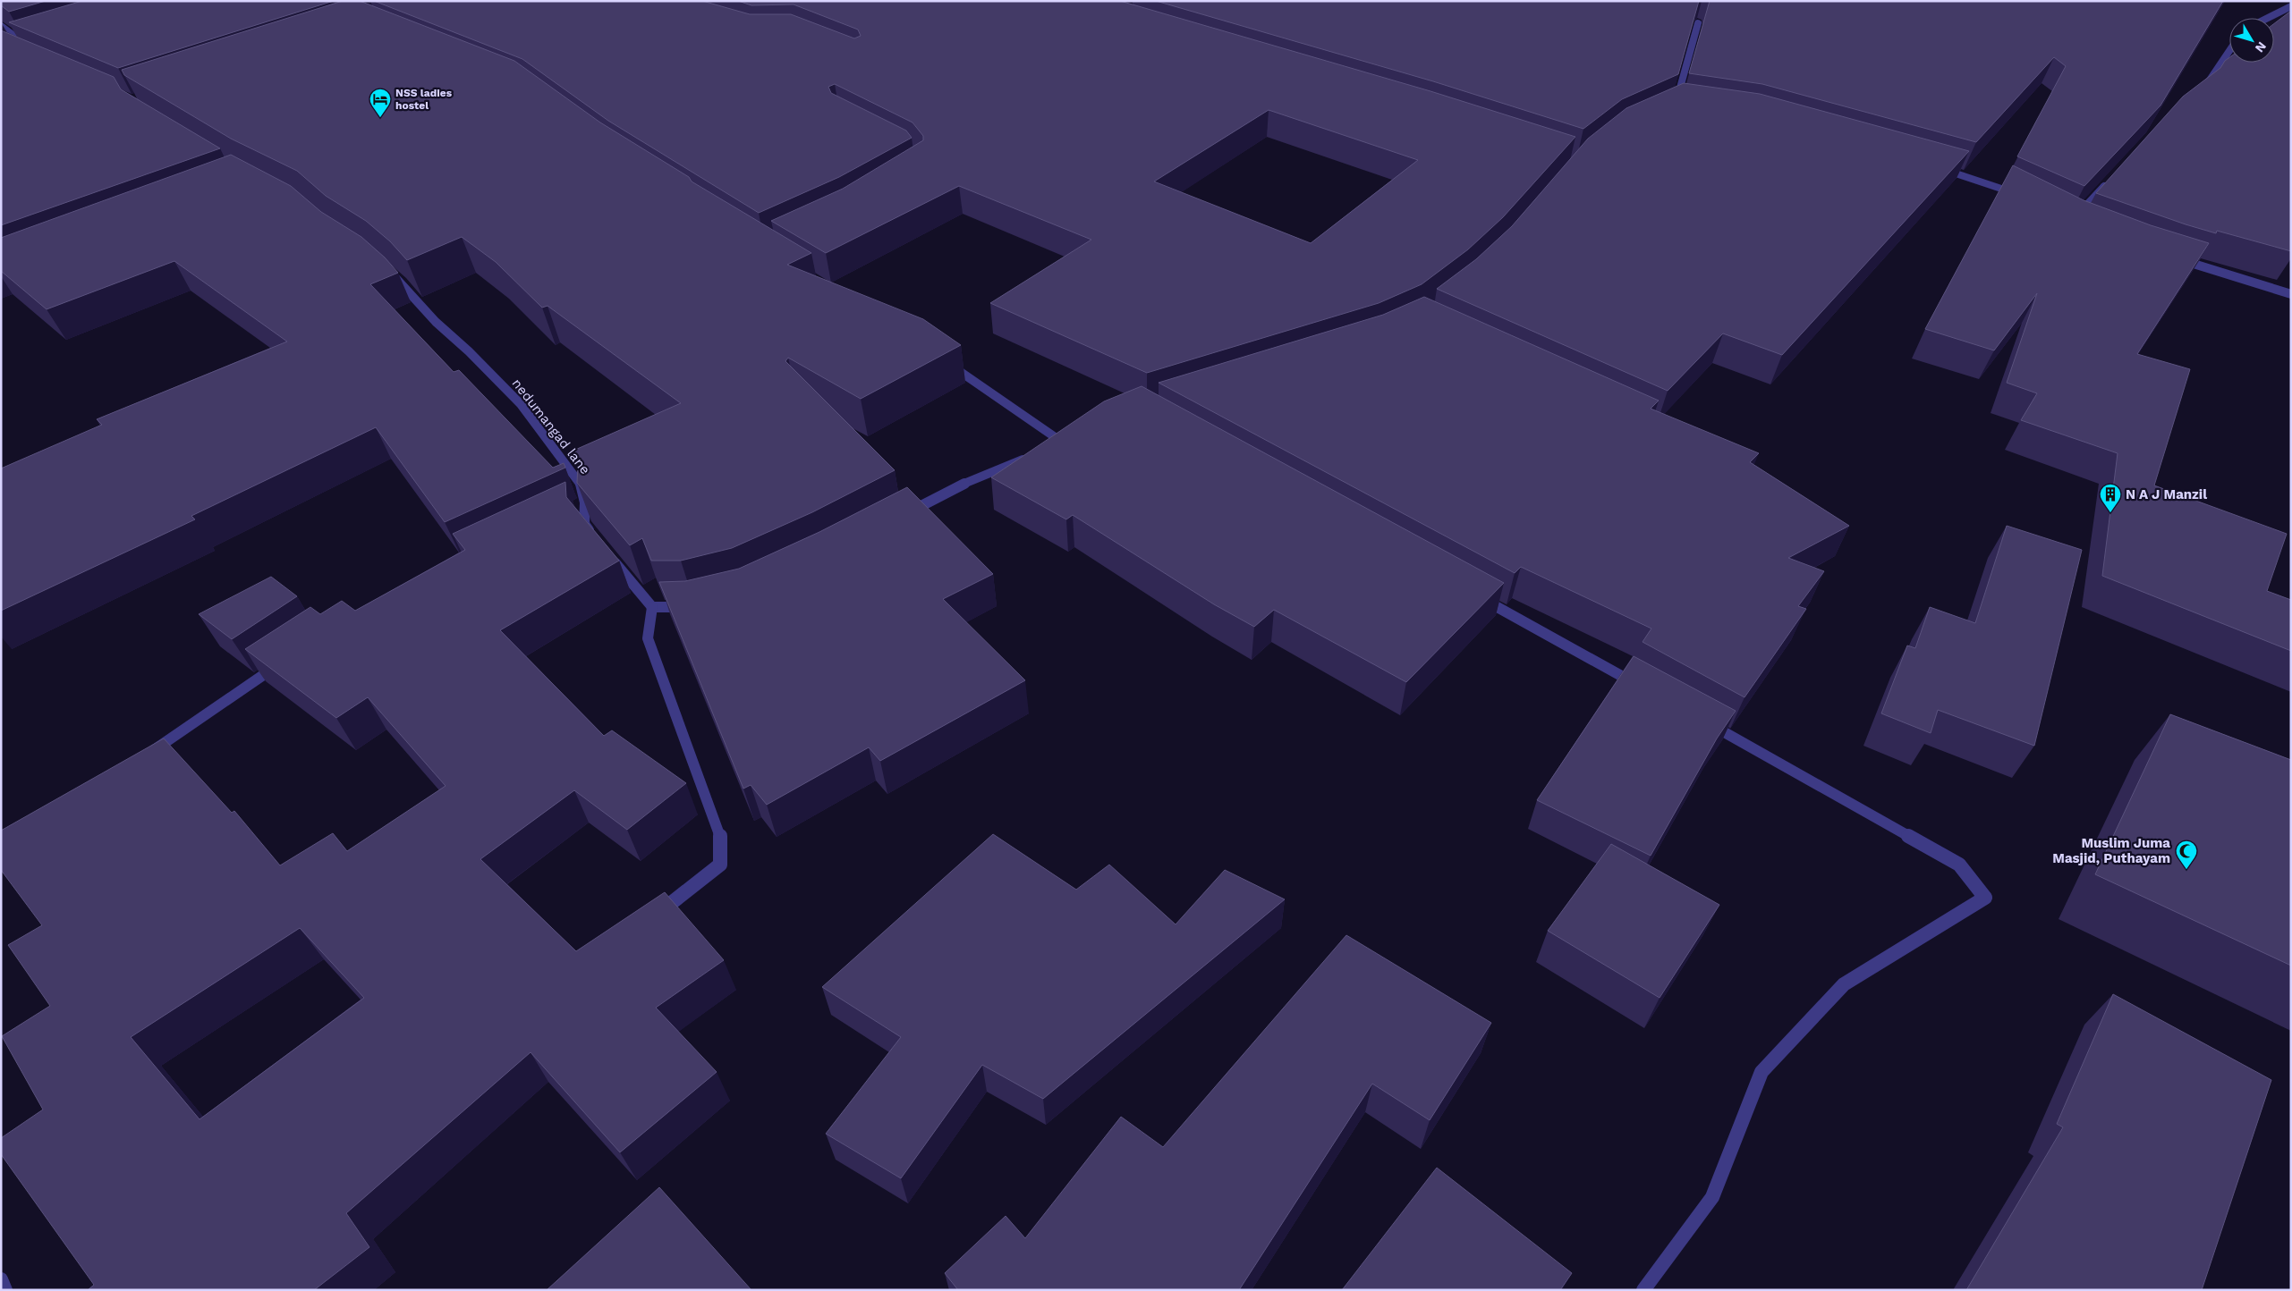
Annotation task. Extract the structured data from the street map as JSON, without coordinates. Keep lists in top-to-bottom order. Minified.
{"streets":{"street":["nedumangad lane"]},"places":{"hotel":["NSS ladies hostel"],"building":["N A J Manzil"],"mosque":["Muslim Juma Masjid, Puthayam"]},"north":"bottom right"}
